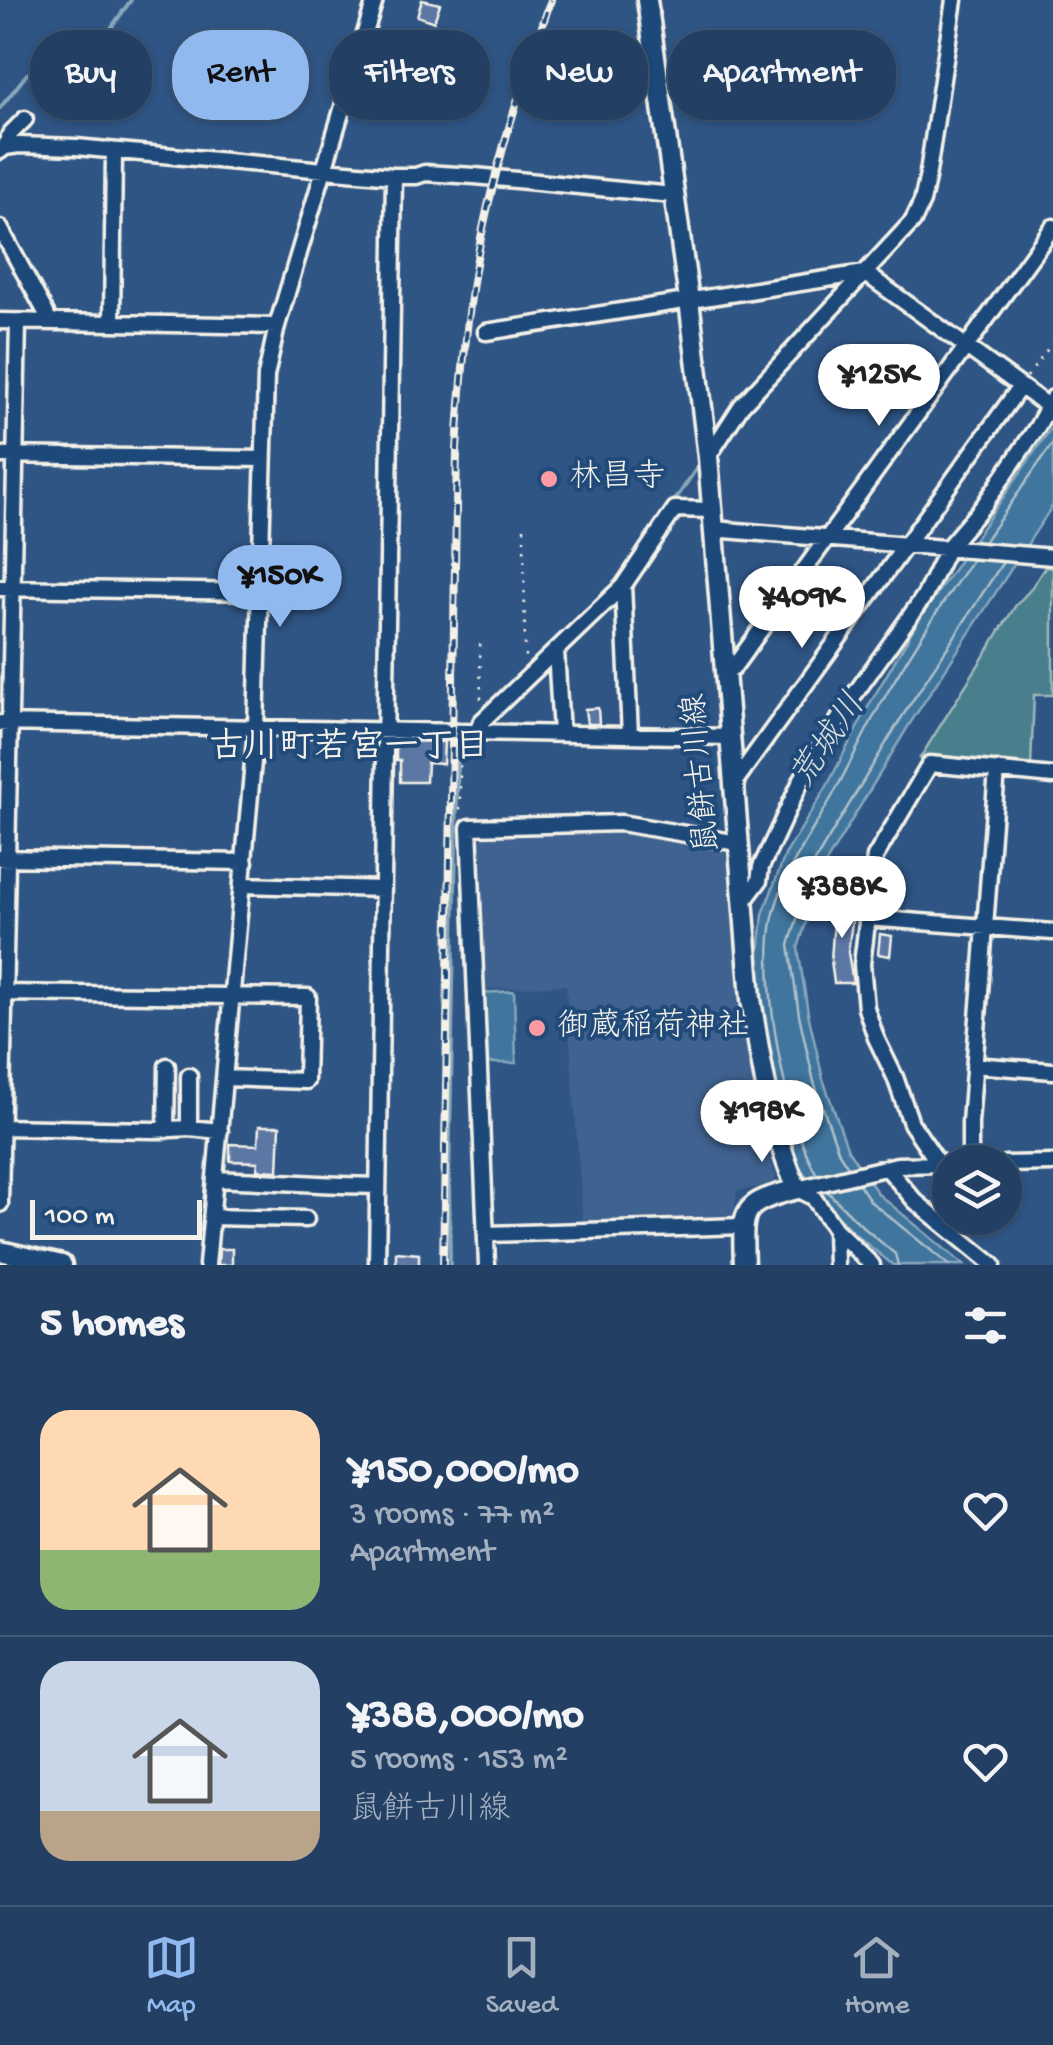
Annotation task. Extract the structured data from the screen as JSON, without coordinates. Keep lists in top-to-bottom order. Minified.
{"streets":{"main road":["鼠餅古川線"]},"districts":["古川町若宮一丁目"],"water":["荒城川"],"places":["林昌寺","御蔵稲荷神社"],"scale_bar":"100 m","page":{"chip":["Buy","Rent","Filters","New","Apartment"],"price":["¥125K","¥150K","¥409K","¥388K","¥198K"],"scale":"100 m","heading":"5 homes","list":[{"name":"¥150,000/mo","note":"3 rooms · 77 m² · Apartment"},{"name":"¥388,000/mo","note":"5 rooms · 153 m² · 鼠餅古川線"}],"tabs":["Map","Saved","Home"]}}
